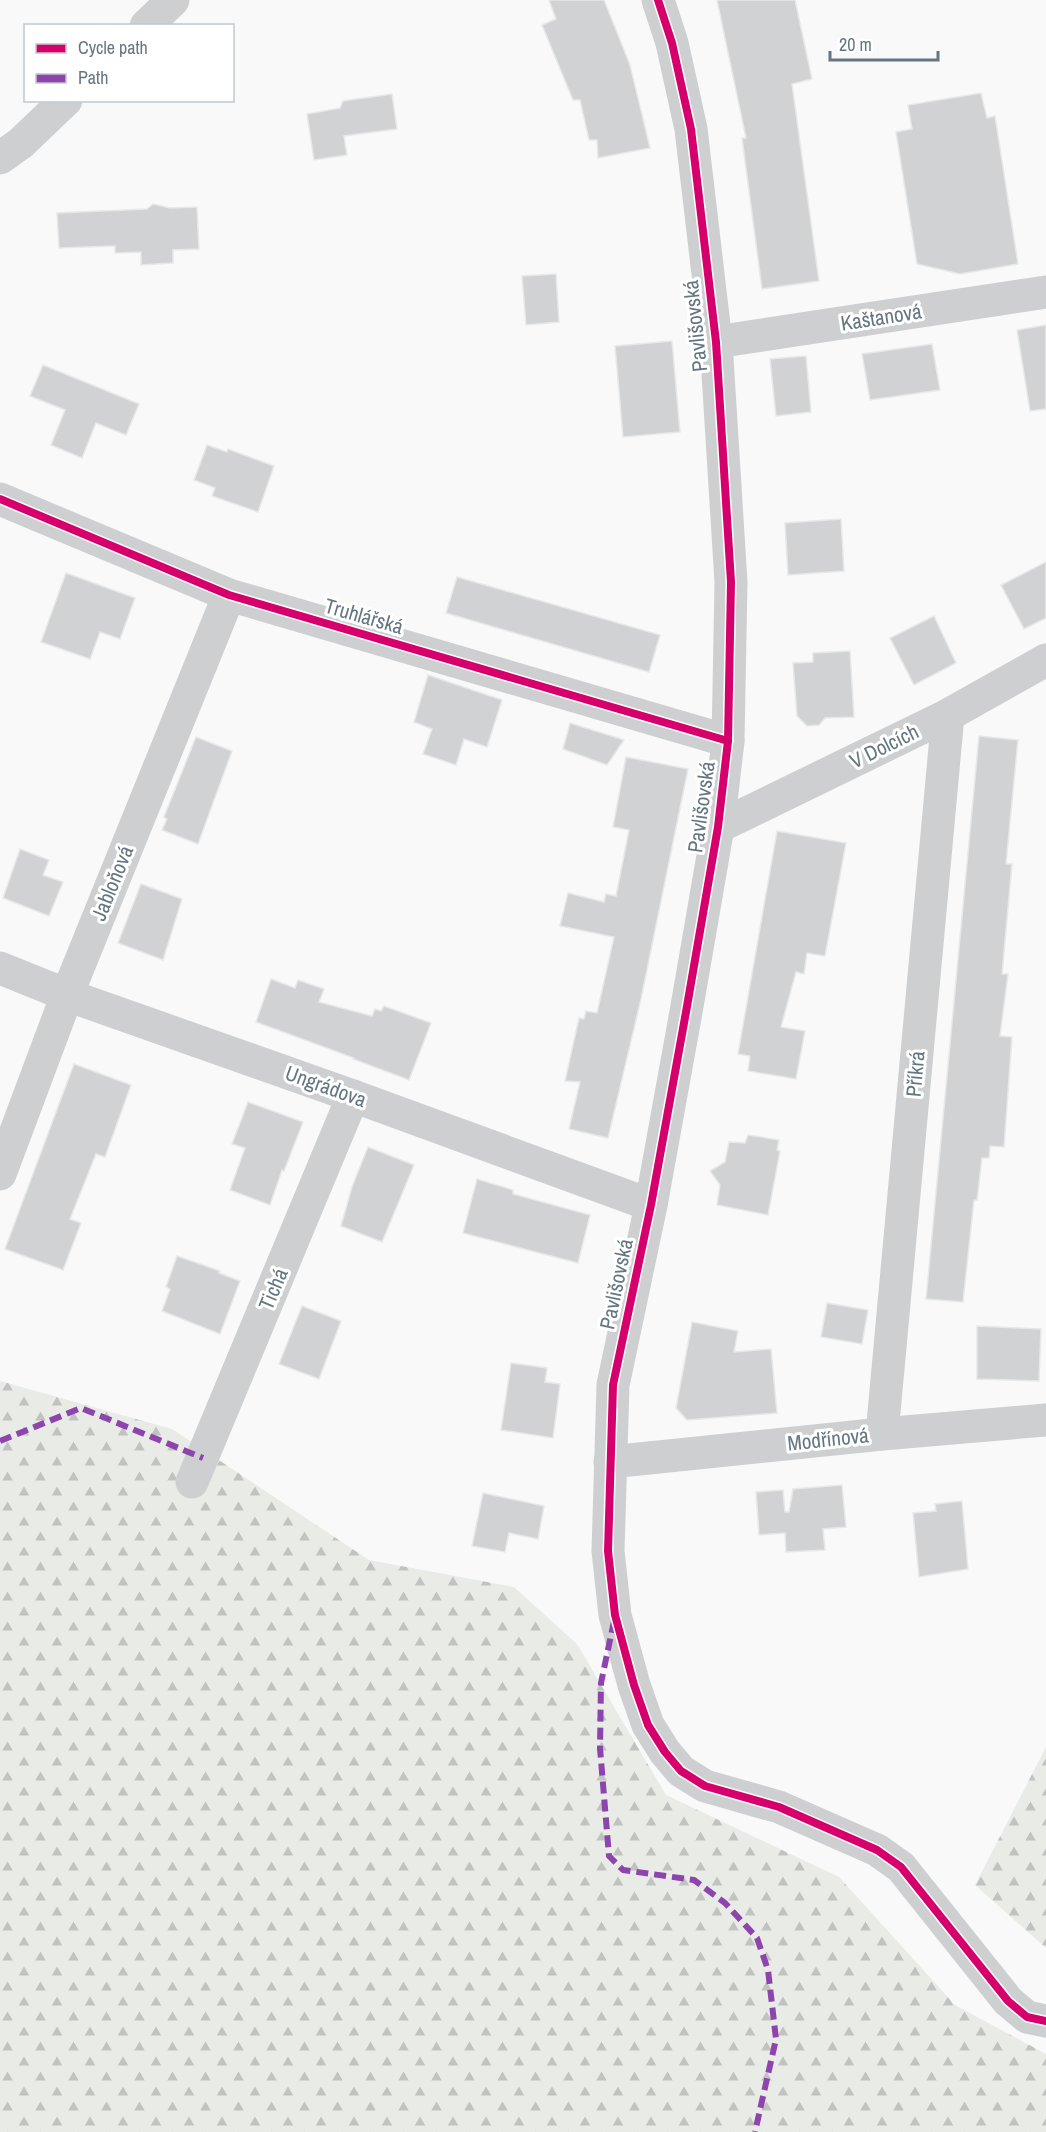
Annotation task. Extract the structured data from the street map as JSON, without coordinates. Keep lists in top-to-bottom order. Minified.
{"streets":{"street":["Kaštanová","Pavlišovská","Truhlářská","V Dolcích","Jabloňová","Příkrá","Ungrádova","Tichá","Modřínová"]},"crossings":[["Kaštanová","Pavlišovská"],["Pavlišovská","Truhlářská"],["Pavlišovská","V Dolcích"],["Pavlišovská","Ungrádova"],["Pavlišovská","Modřínová"],["Truhlářská","Jabloňová"],["V Dolcích","Příkrá"],["Jabloňová","Ungrádova"],["Příkrá","Modřínová"],["Ungrádova","Tichá"]],"legend":["Cycle path","Path"],"scale_bar":"20 m"}
